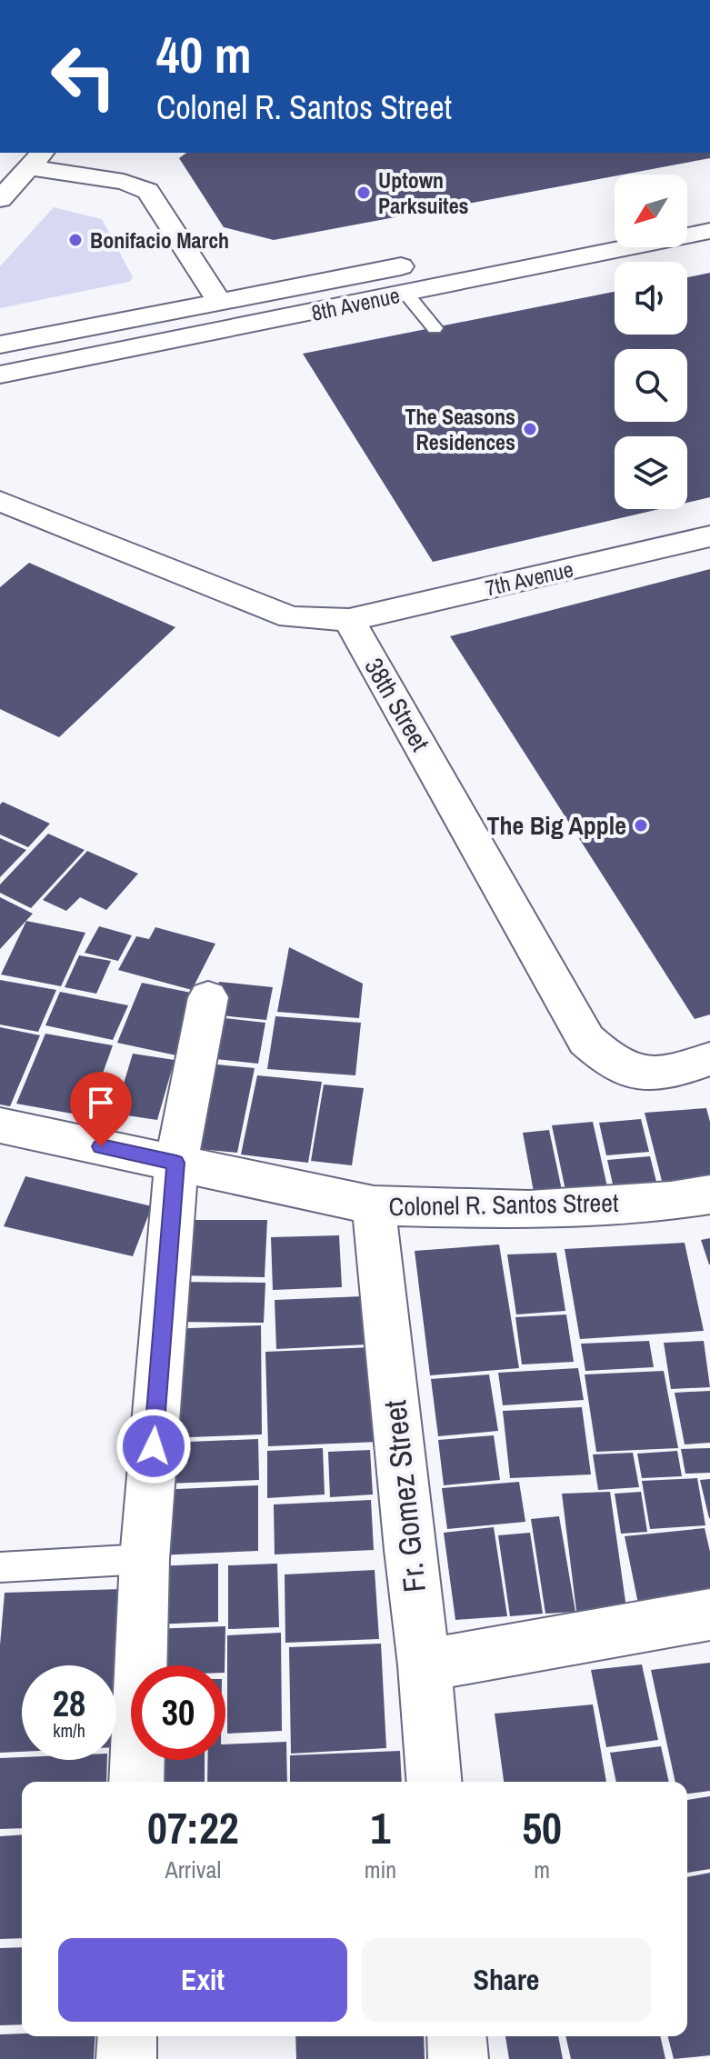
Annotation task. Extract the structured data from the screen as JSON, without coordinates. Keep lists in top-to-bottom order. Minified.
{"streets":{"street":["8th Avenue","7th Avenue","38th Street","Colonel R. Santos Street","Fr. Gomez Street"]},"crossings":[["7th Avenue","38th Street"],["Colonel R. Santos Street","Fr. Gomez Street"]],"places":["Uptown Parksuites","Bonifacio March","The Seasons Residences","The Big Apple"],"north":"bottom left","page":{"turn":["40 m","Colonel R. Santos Street"],"speed":"28 km/h","limit":"30","eta":["07:22","Arrival","1","min","50","m"],"buttons":["Exit","Share"]}}
